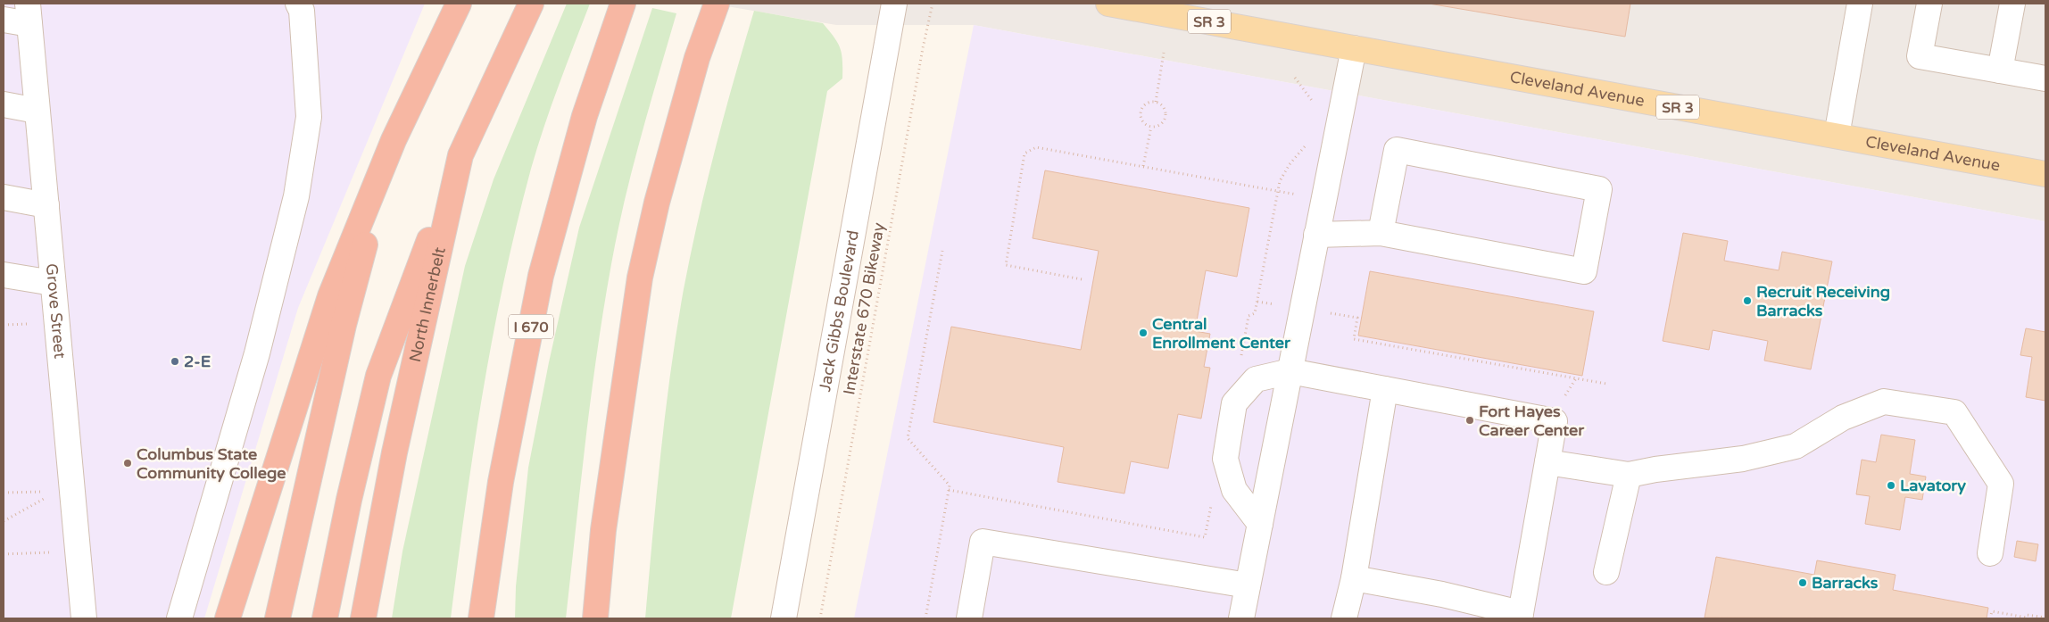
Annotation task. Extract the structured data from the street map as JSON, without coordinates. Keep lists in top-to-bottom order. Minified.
{"streets":{"highway":["North Innerbelt","I 670"],"main road":["SR 3","Cleveland Avenue"],"street":["Grove Street","Jack Gibbs Boulevard"],"path":["Interstate 670 Bikeway"]},"places":["Recruit Receiving Barracks","Central Enrollment Center","2-E","Fort Hayes Career Center","Columbus State Community College","Lavatory","Barracks"]}
